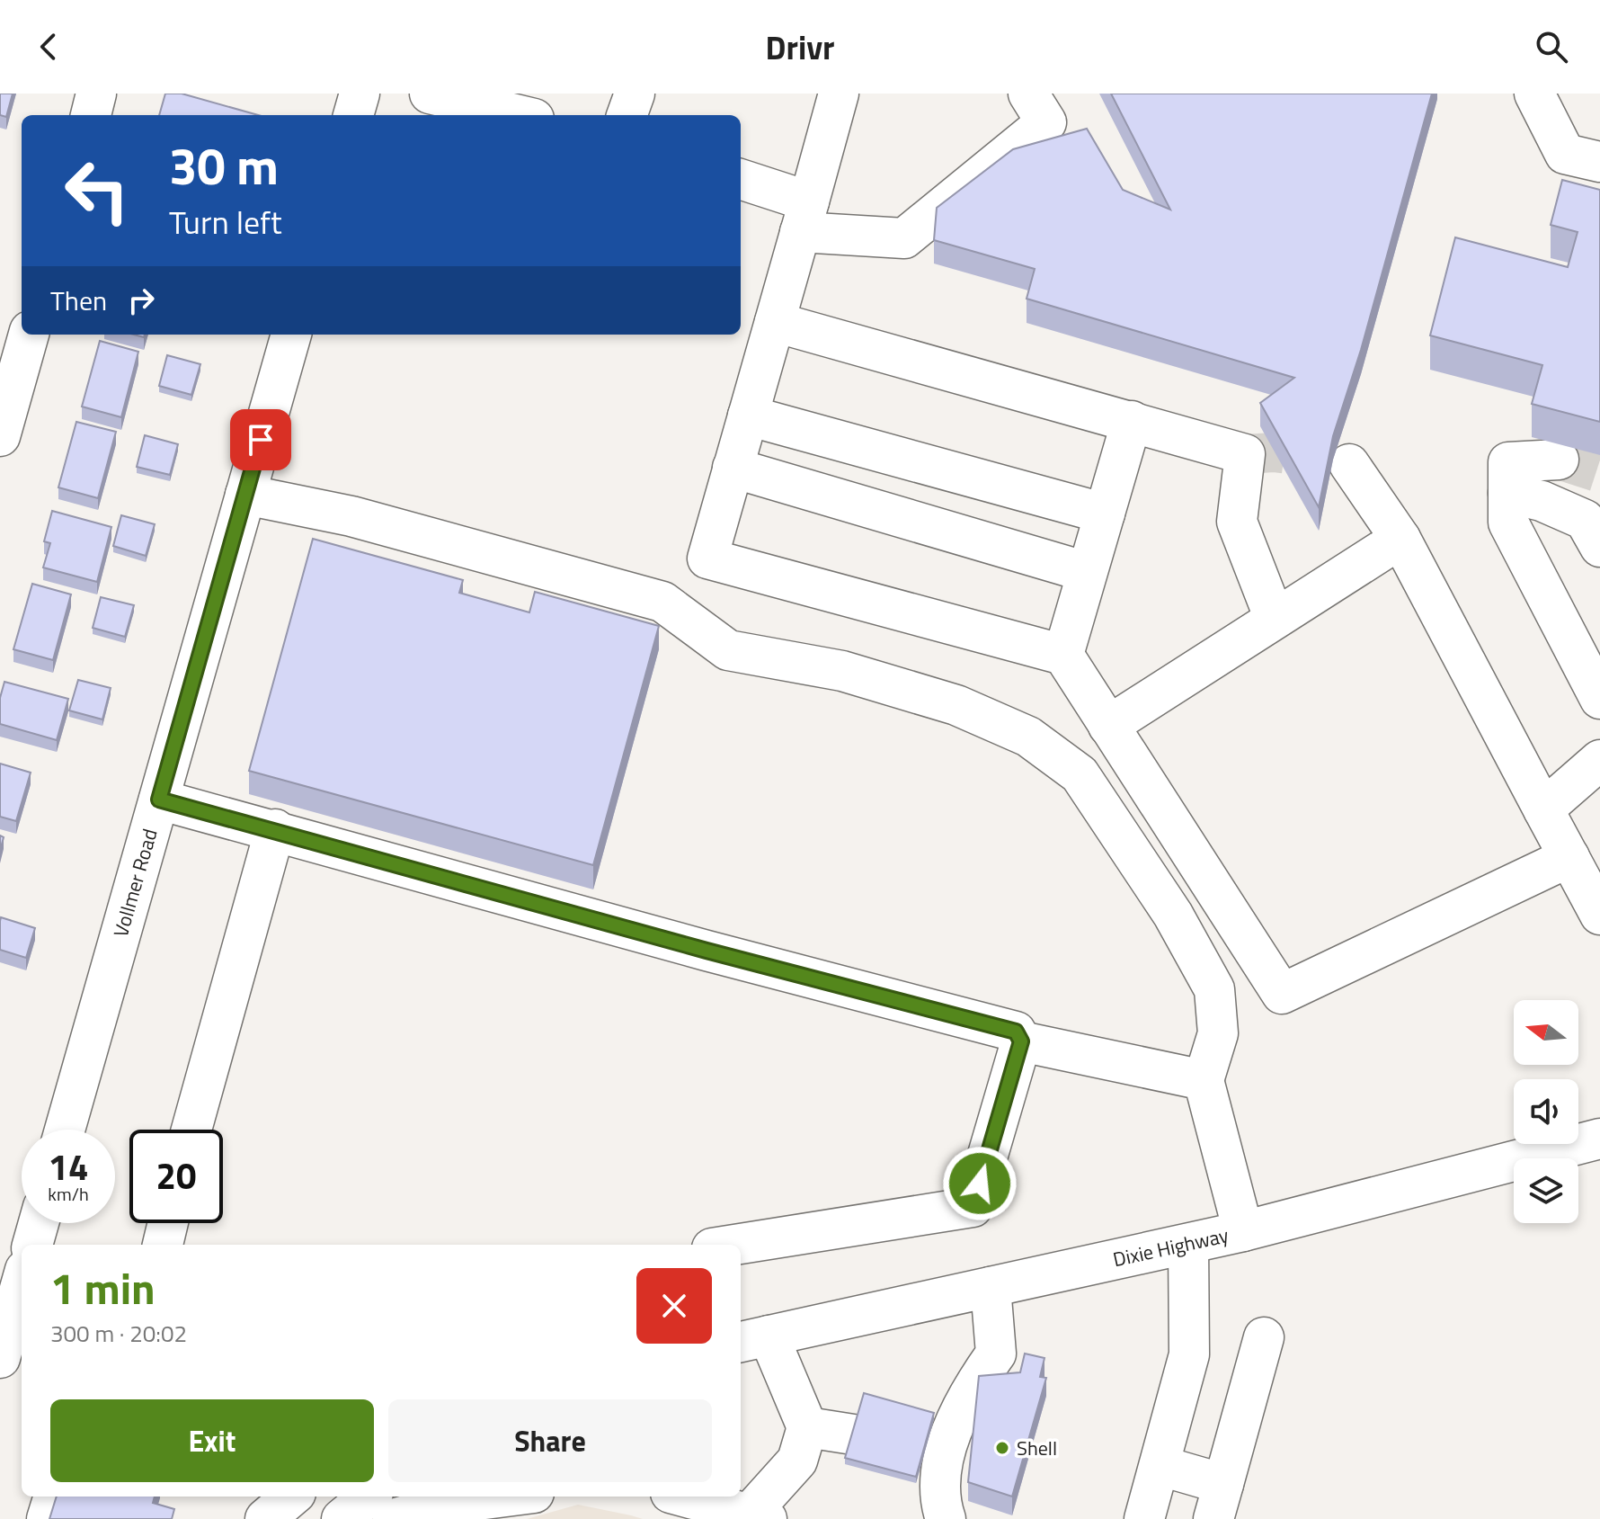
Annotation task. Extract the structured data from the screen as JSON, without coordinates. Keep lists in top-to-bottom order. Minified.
{"streets":{"main road":["Vollmer Road","Dixie Highway"]},"places":["Shell"],"north":"left","page":{"header":"Drivr","turn":["30 m","Turn left"],"then":"Then","speed":"14 km/h","limit":"20","heading":["1 min","300 m · 20:02"],"buttons":["Exit","Share"]}}
